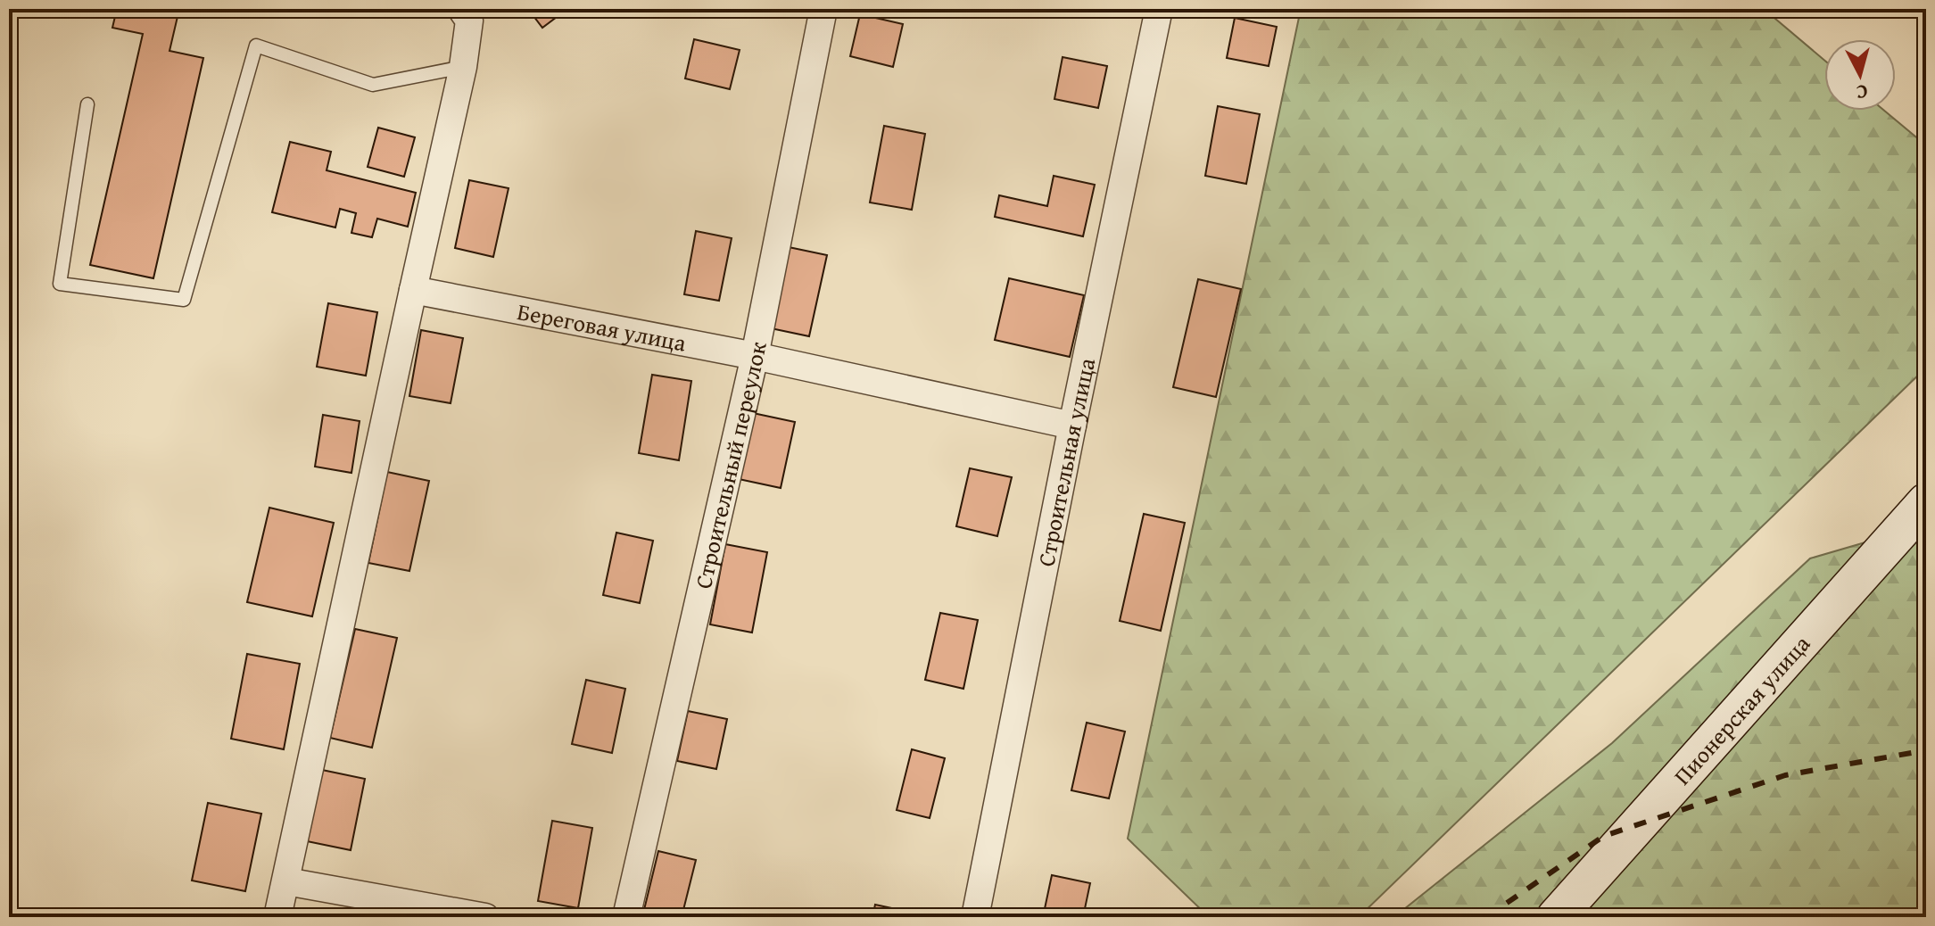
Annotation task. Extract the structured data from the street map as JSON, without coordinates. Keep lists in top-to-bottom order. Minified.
{"streets":{"street":["Береговая улица","Строительная улица","Строительный переулок","Пионерская улица"]},"crossings":[["Береговая улица","Строительная улица"],["Береговая улица","Строительный переулок"]],"north":"bottom"}
